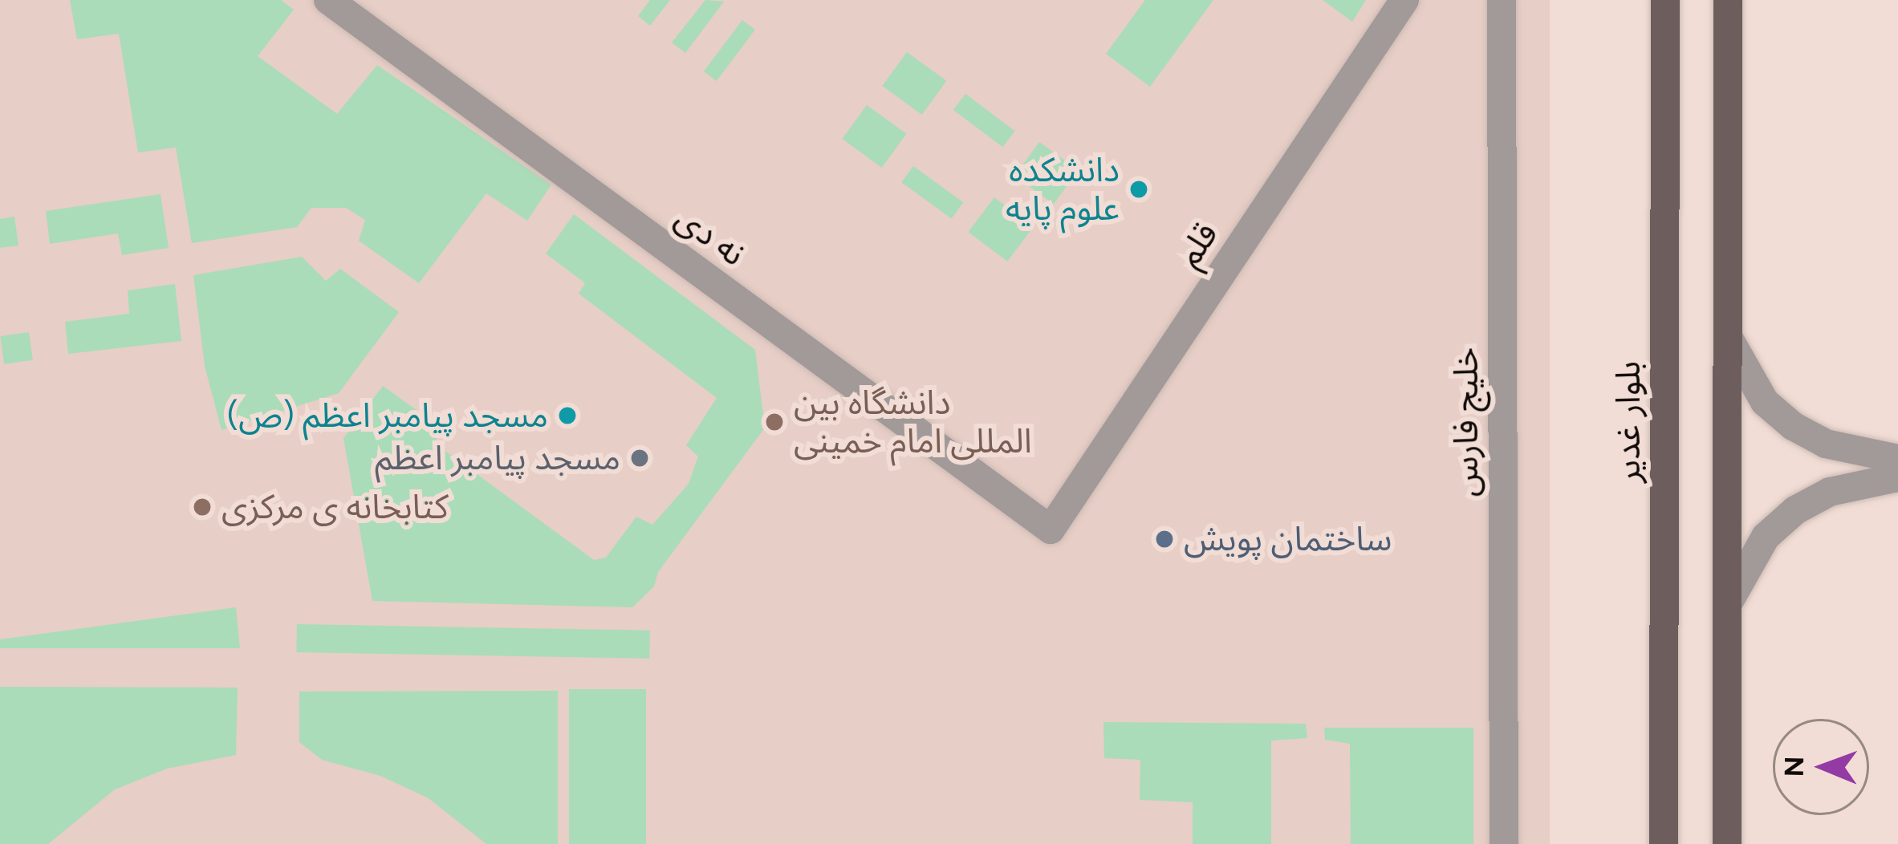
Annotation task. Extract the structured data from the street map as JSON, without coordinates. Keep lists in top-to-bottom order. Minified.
{"streets":{"main road":["بلوار غدیر"],"street":["نه دی","قلم","خلیج فارس"]},"crossings":[["نه دی","قلم"]],"places":["دانشکده علوم پایه","مسجد پیامبر اعظم (ص)","دانشگاه بین المللی امام خمینی","مسجد پیامبر اعظم","کتابخانه ی مرکزی","ساختمان پویش"],"north":"left"}
